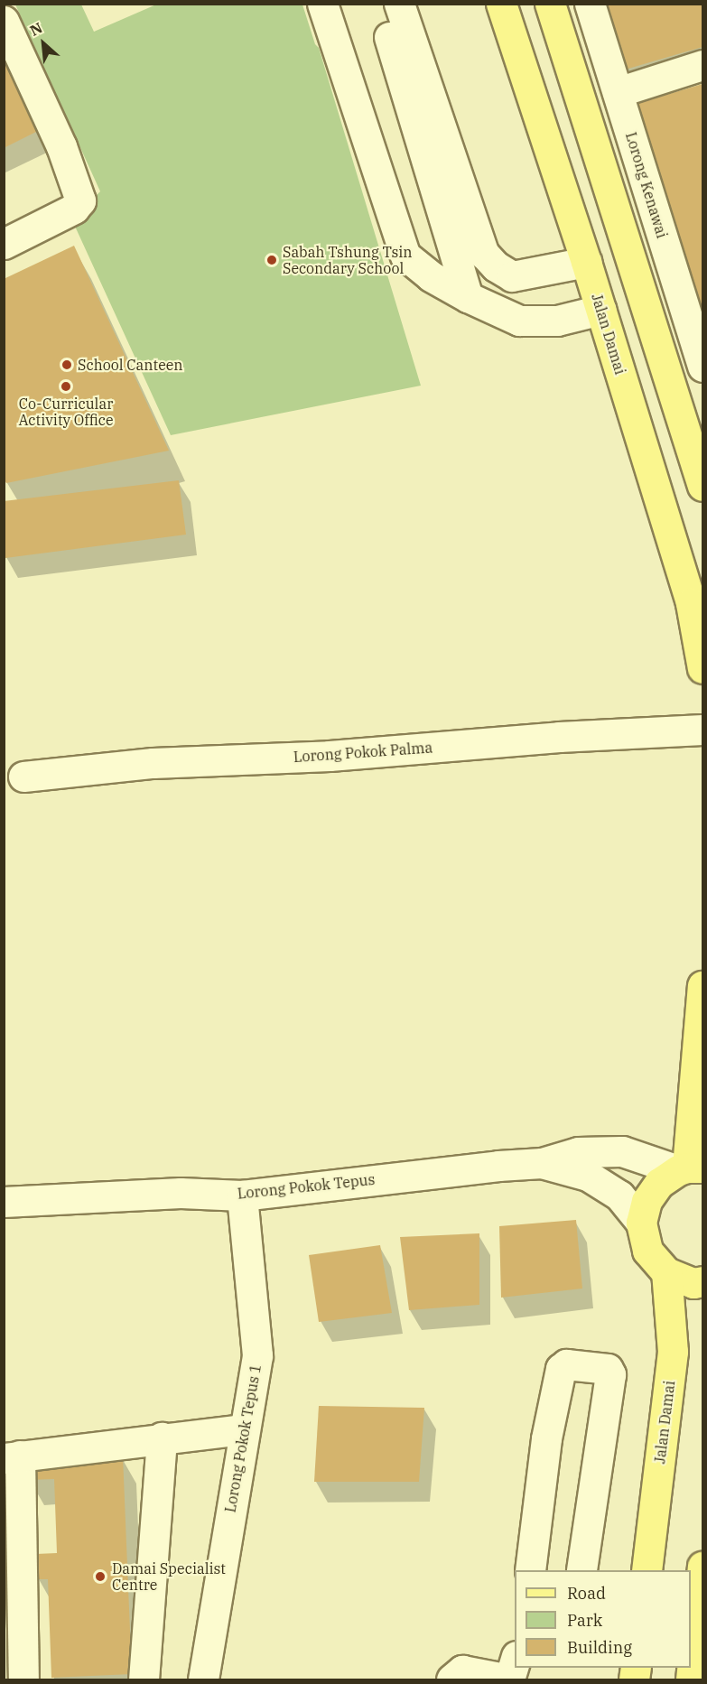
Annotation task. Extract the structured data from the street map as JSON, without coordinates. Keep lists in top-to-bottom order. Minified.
{"streets":{"main road":["Jalan Damai"],"street":["Lorong Kenawai","Lorong Pokok Palma","Lorong Pokok Tepus","Lorong Pokok Tepus 1"]},"crossings":[["Lorong Pokok Tepus","Lorong Pokok Tepus 1"]],"places":["Sabah Tshung Tsin Secondary School","School Canteen","Co-Curricular Activity Office","Damai Specialist Centre"],"legend":["Road","Park","Building"],"north":"top left"}
